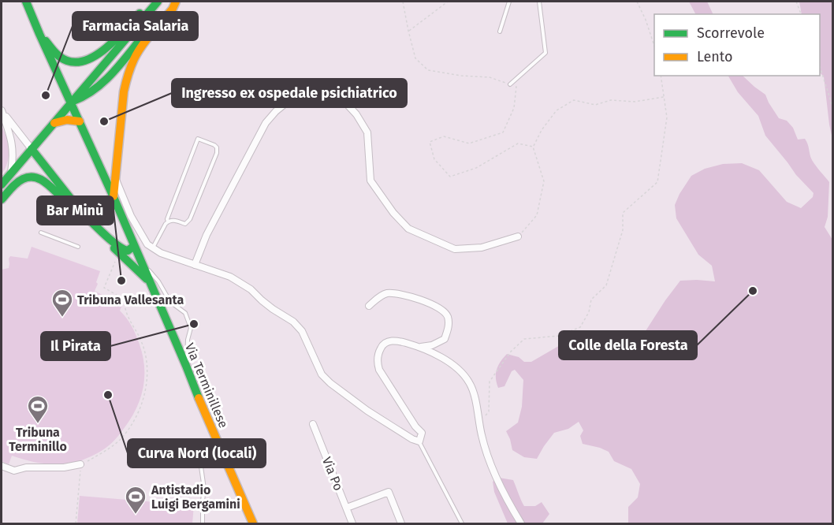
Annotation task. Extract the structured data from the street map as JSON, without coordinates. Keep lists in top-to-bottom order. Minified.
{"streets":{"street":["Via Terminillese","Via Po"]},"places":{"other":["Farmacia Salaria","Ingresso ex ospedale psichiatrico","Bar Minù","Colle della Foresta","Il Pirata","Curva Nord (locali)"],"sports":["Tribuna Vallesanta","Tribuna Terminillo","Antistadio Luigi Bergamini"]},"legend":["Scorrevole","Lento"]}
